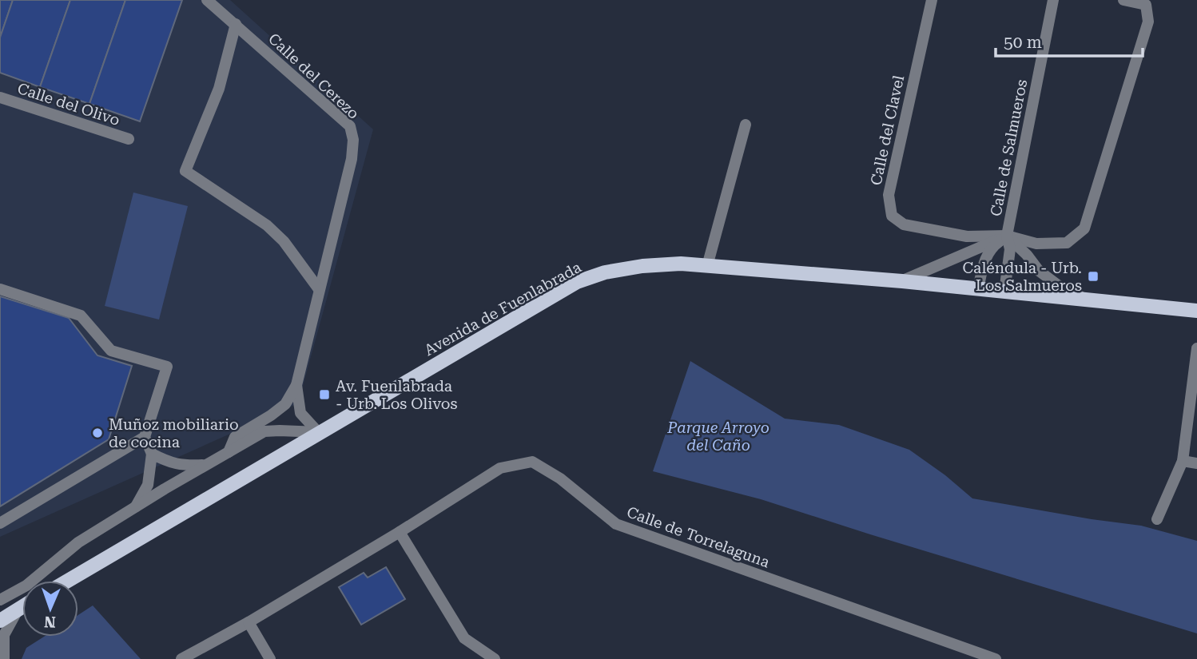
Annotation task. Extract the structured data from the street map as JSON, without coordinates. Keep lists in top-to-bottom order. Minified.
{"streets":{"main road":["Avenida de Fuenlabrada"],"street":["Calle del Cerezo","Calle del Olivo","Calle del Clavel","Calle de Salmueros","Calle de Torrelaguna"]},"crossings":[["Calle del Cerezo","Avenida de Fuenlabrada"],["Calle del Clavel","Calle de Salmueros"],["Calle de Salmueros","Avenida de Fuenlabrada"]],"parks":["Parque Arroyo del Caño"],"places":{"transit":["Caléndula - Urb. Los Salmueros","Av. Fuenlabrada - Urb. Los Olivos"],"other":["Muñoz mobiliario de cocina"]},"scale_bar":"50 m","north":"bottom"}
